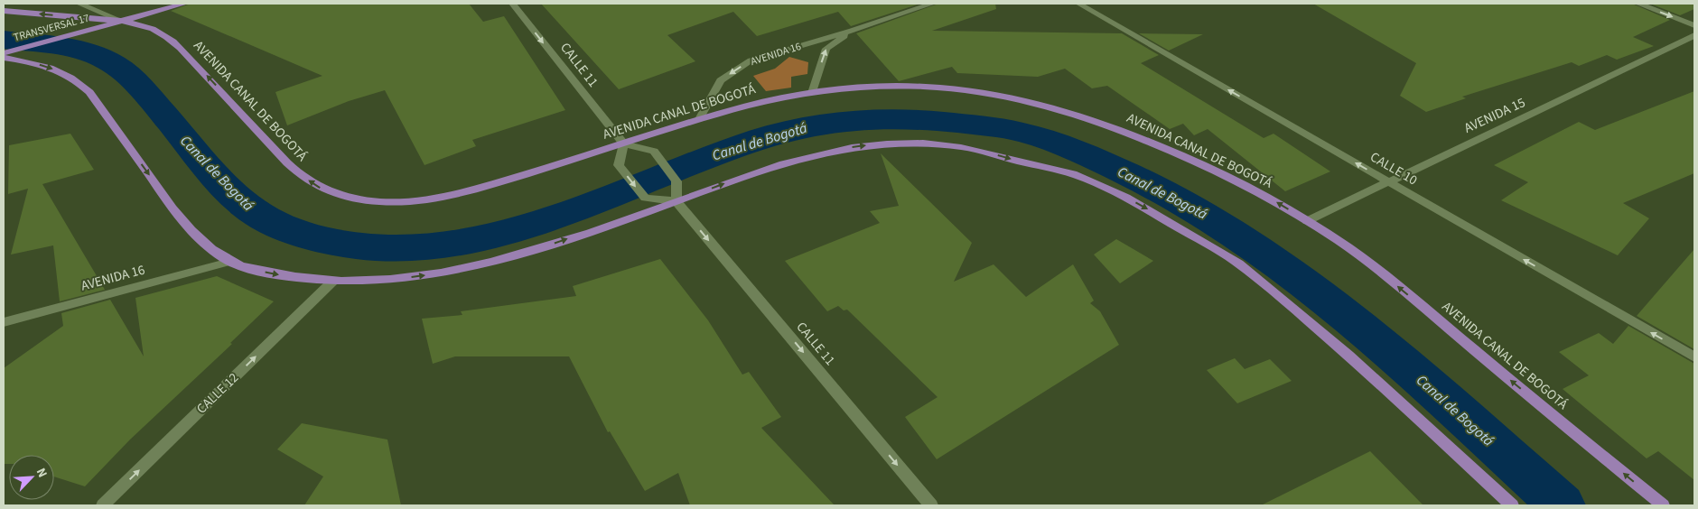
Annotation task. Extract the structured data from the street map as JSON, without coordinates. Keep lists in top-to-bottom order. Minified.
{"streets":{"main road":["TRANSVERSAL 17","AVENIDA CANAL DE BOGOTÁ"],"street":["AVENIDA 16","CALLE 11","AVENIDA 15","CALLE 10","CALLE 12"]},"crossings":[["TRANSVERSAL 17","AVENIDA CANAL DE BOGOTÁ"],["AVENIDA 16","AVENIDA CANAL DE BOGOTÁ"],["CALLE 11","AVENIDA CANAL DE BOGOTÁ"],["AVENIDA CANAL DE BOGOTÁ","AVENIDA 15"],["AVENIDA 15","CALLE 10"]],"one_way":["CALLE 11","CALLE 10","CALLE 12"],"water":["Canal de Bogotá"],"north":"top right"}
